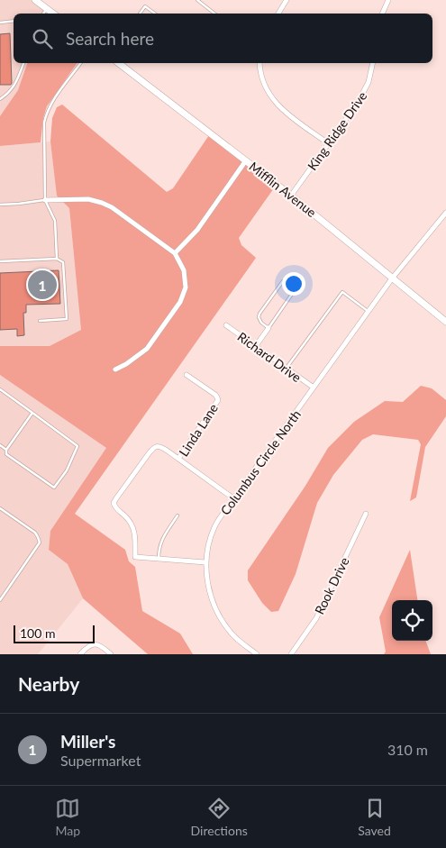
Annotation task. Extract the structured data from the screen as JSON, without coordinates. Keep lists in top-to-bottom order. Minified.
{"streets":{"street":["King Ridge Drive","Mifflin Avenue","Richard Drive","Linda Lane","Columbus Circle North","Rook Drive"]},"crossings":[["King Ridge Drive","Mifflin Avenue"],["Mifflin Avenue","Columbus Circle North"],["Richard Drive","Columbus Circle North"],["Linda Lane","Columbus Circle North"]],"scale_bar":"100 m","page":{"search":"Search here","pins":"1","scale":"100 m","heading":"Nearby","list":[{"mark":"1","name":"Miller's","note":"Supermarket","value":"310 m"}],"nav":["Map","Directions","Saved"]}}
